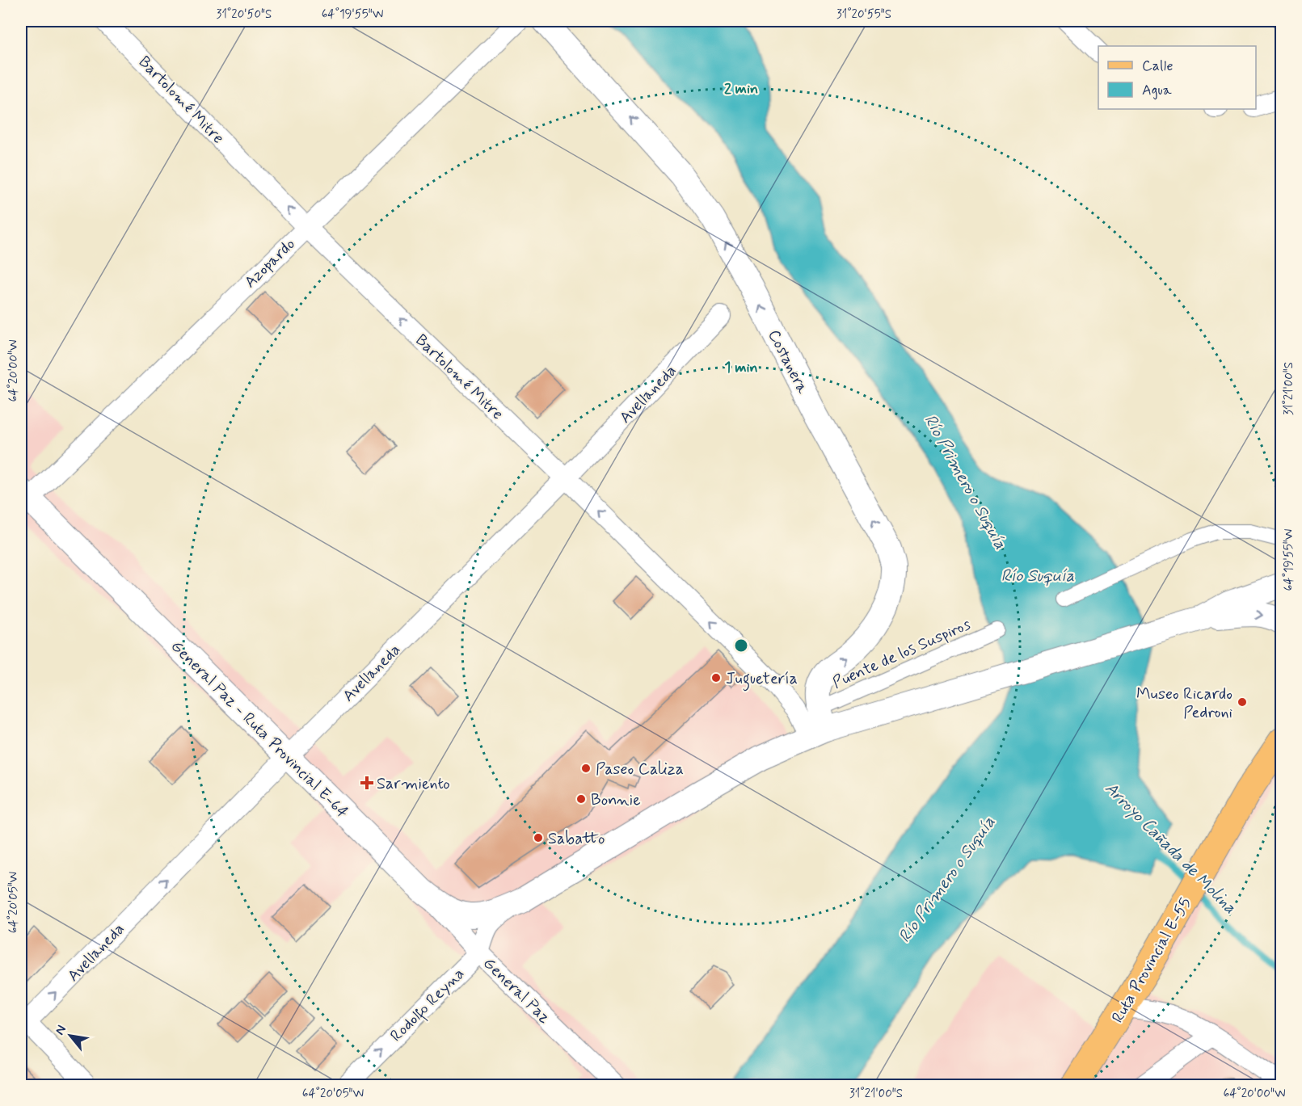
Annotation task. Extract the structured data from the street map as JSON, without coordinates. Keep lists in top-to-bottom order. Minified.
{"streets":{"main road":["Ruta Provincial E-55"],"street":["Bartolomé Mitre","Azopardo","Costanera","Avellaneda","Puente de los Suspiros","General Paz - Ruta Provincial E-64","General Paz","Rodolfo Reyna"]},"crossings":[["Bartolomé Mitre","Azopardo"],["Bartolomé Mitre","Costanera"],["Bartolomé Mitre","Avellaneda"],["Bartolomé Mitre","Puente de los Suspiros"],["Bartolomé Mitre","General Paz - Ruta Provincial E-64"],["Azopardo","General Paz - Ruta Provincial E-64"],["Costanera","Puente de los Suspiros"],["Costanera","General Paz - Ruta Provincial E-64"],["Avellaneda","General Paz - Ruta Provincial E-64"],["Puente de los Suspiros","General Paz - Ruta Provincial E-64"],["General Paz - Ruta Provincial E-64","General Paz"],["General Paz - Ruta Provincial E-64","Rodolfo Reyna"],["General Paz","Rodolfo Reyna"]],"one_way":["Bartolomé Mitre","Costanera","Avellaneda","Rodolfo Reyna"],"water":["Río Primero o Suquía","Río Suquía","Arroyo Cañada de Molina"],"places":{"other":["Juguetería","Museo Ricardo Pedroni","Paseo Caliza","Bonnie","Sabatto"],"health":["Sarmiento"]},"legend":["Calle","Agua"],"north":"top left","coordinates":["31°20'50\"S","64°19'55\"W","31°20'55\"S","64°20'00\"W","31°21'00\"S","64°20'05\"W"],"rings":["2 min","1 min"]}
